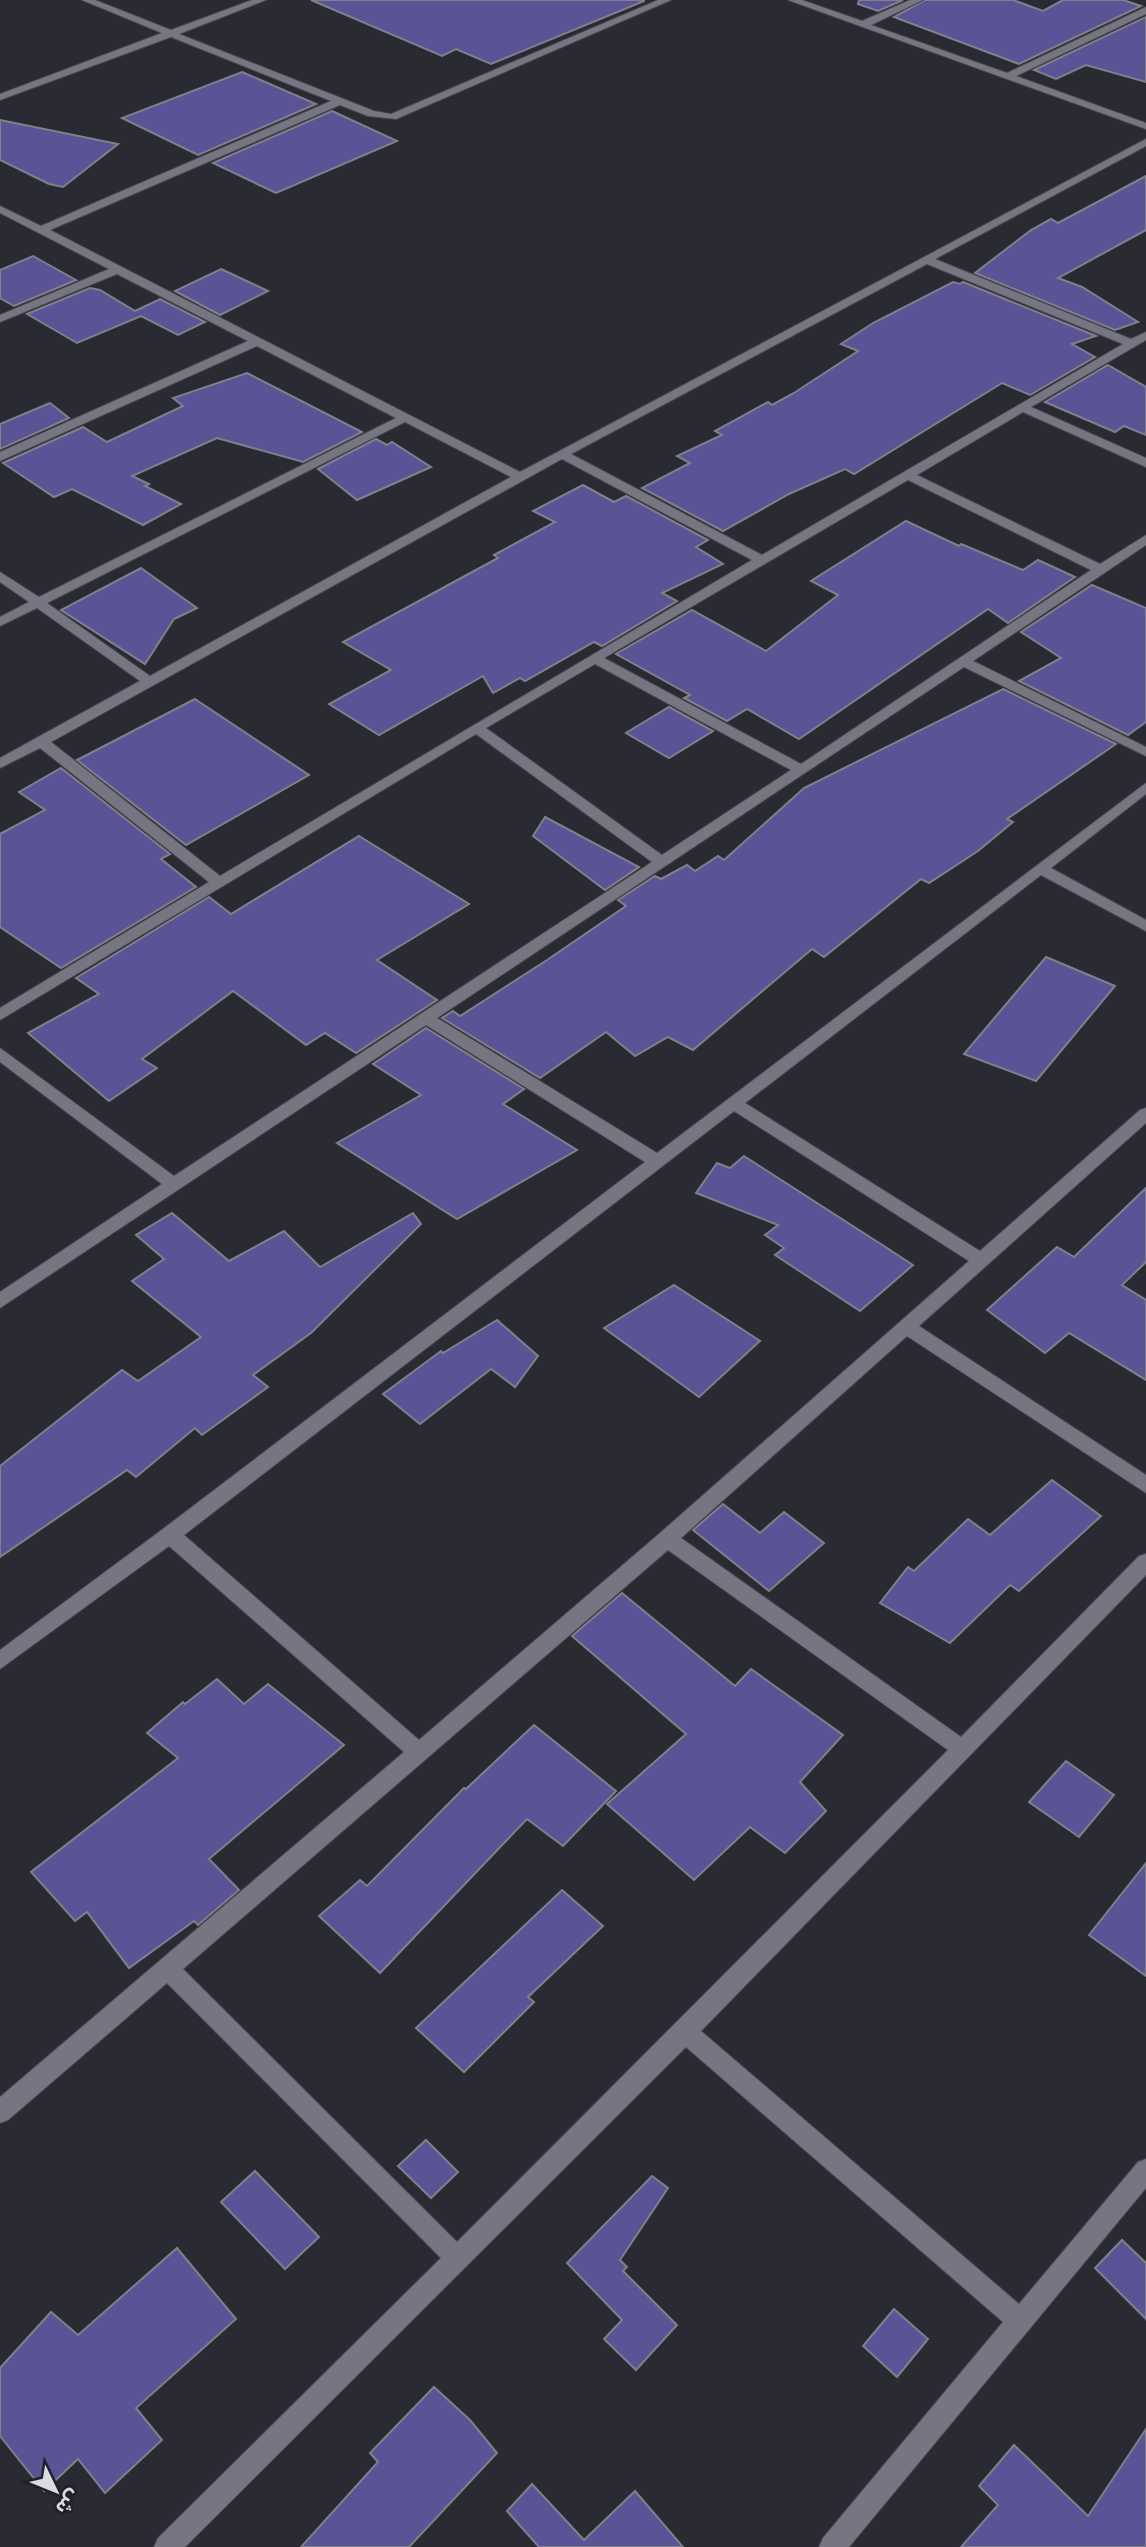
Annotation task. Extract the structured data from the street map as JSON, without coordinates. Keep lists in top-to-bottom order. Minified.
{"north":"bottom right"}
